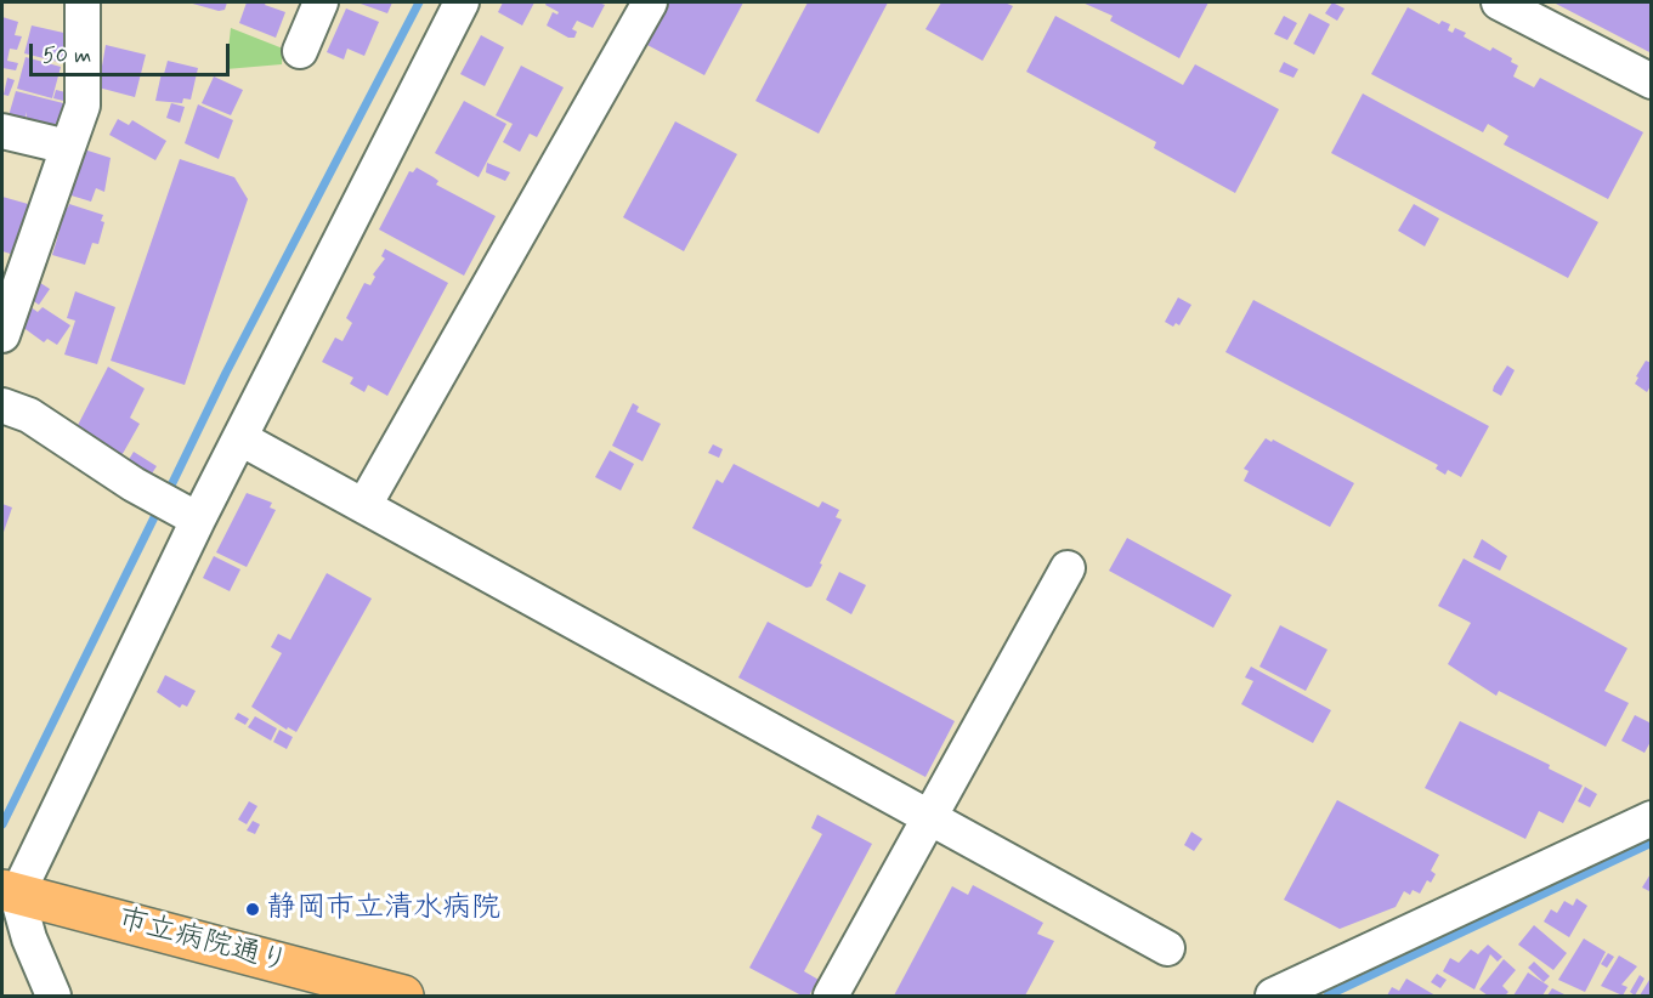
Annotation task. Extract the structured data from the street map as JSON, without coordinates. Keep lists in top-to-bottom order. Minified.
{"streets":{"main road":["市立病院通り"]},"places":["静岡市立清水病院"],"scale_bar":"50 m"}
